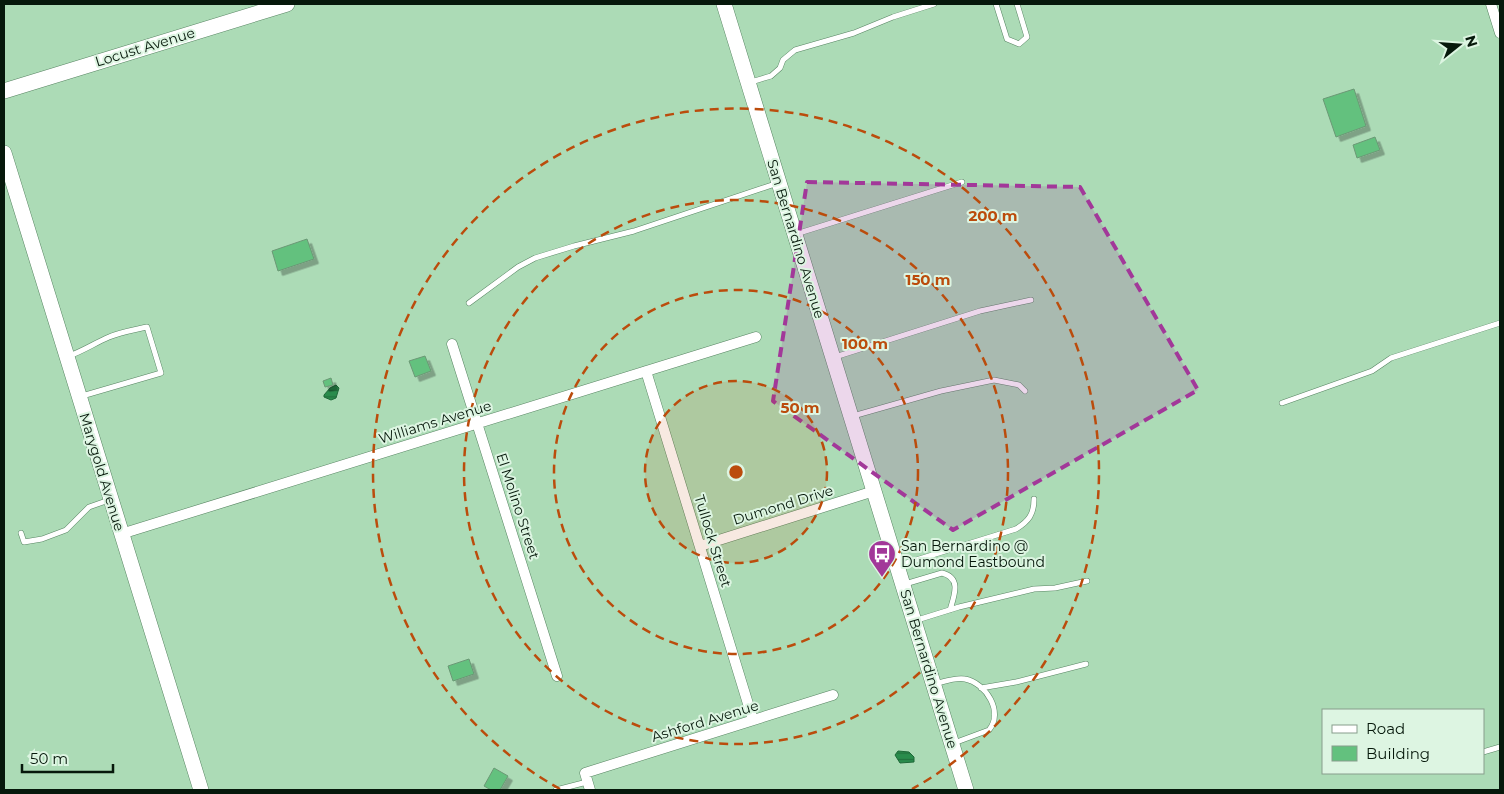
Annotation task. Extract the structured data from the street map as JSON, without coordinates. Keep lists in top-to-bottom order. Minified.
{"streets":{"street":["Locust Avenue","San Bernardino Avenue","Williams Avenue","Marygold Avenue","Dumond Drive","El Molino Street","Tullock Street","Ashford Avenue"]},"crossings":[["San Bernardino Avenue","Dumond Drive"],["Williams Avenue","Marygold Avenue"],["Williams Avenue","El Molino Street"],["Williams Avenue","Tullock Street"],["Dumond Drive","Tullock Street"],["Tullock Street","Ashford Avenue"]],"places":{"bus stop":["San Bernardino @ Dumond Eastbound"]},"legend":["Road","Building"],"scale_bar":"50 m","north":"right","rings":["200 m","150 m","100 m","50 m"]}
